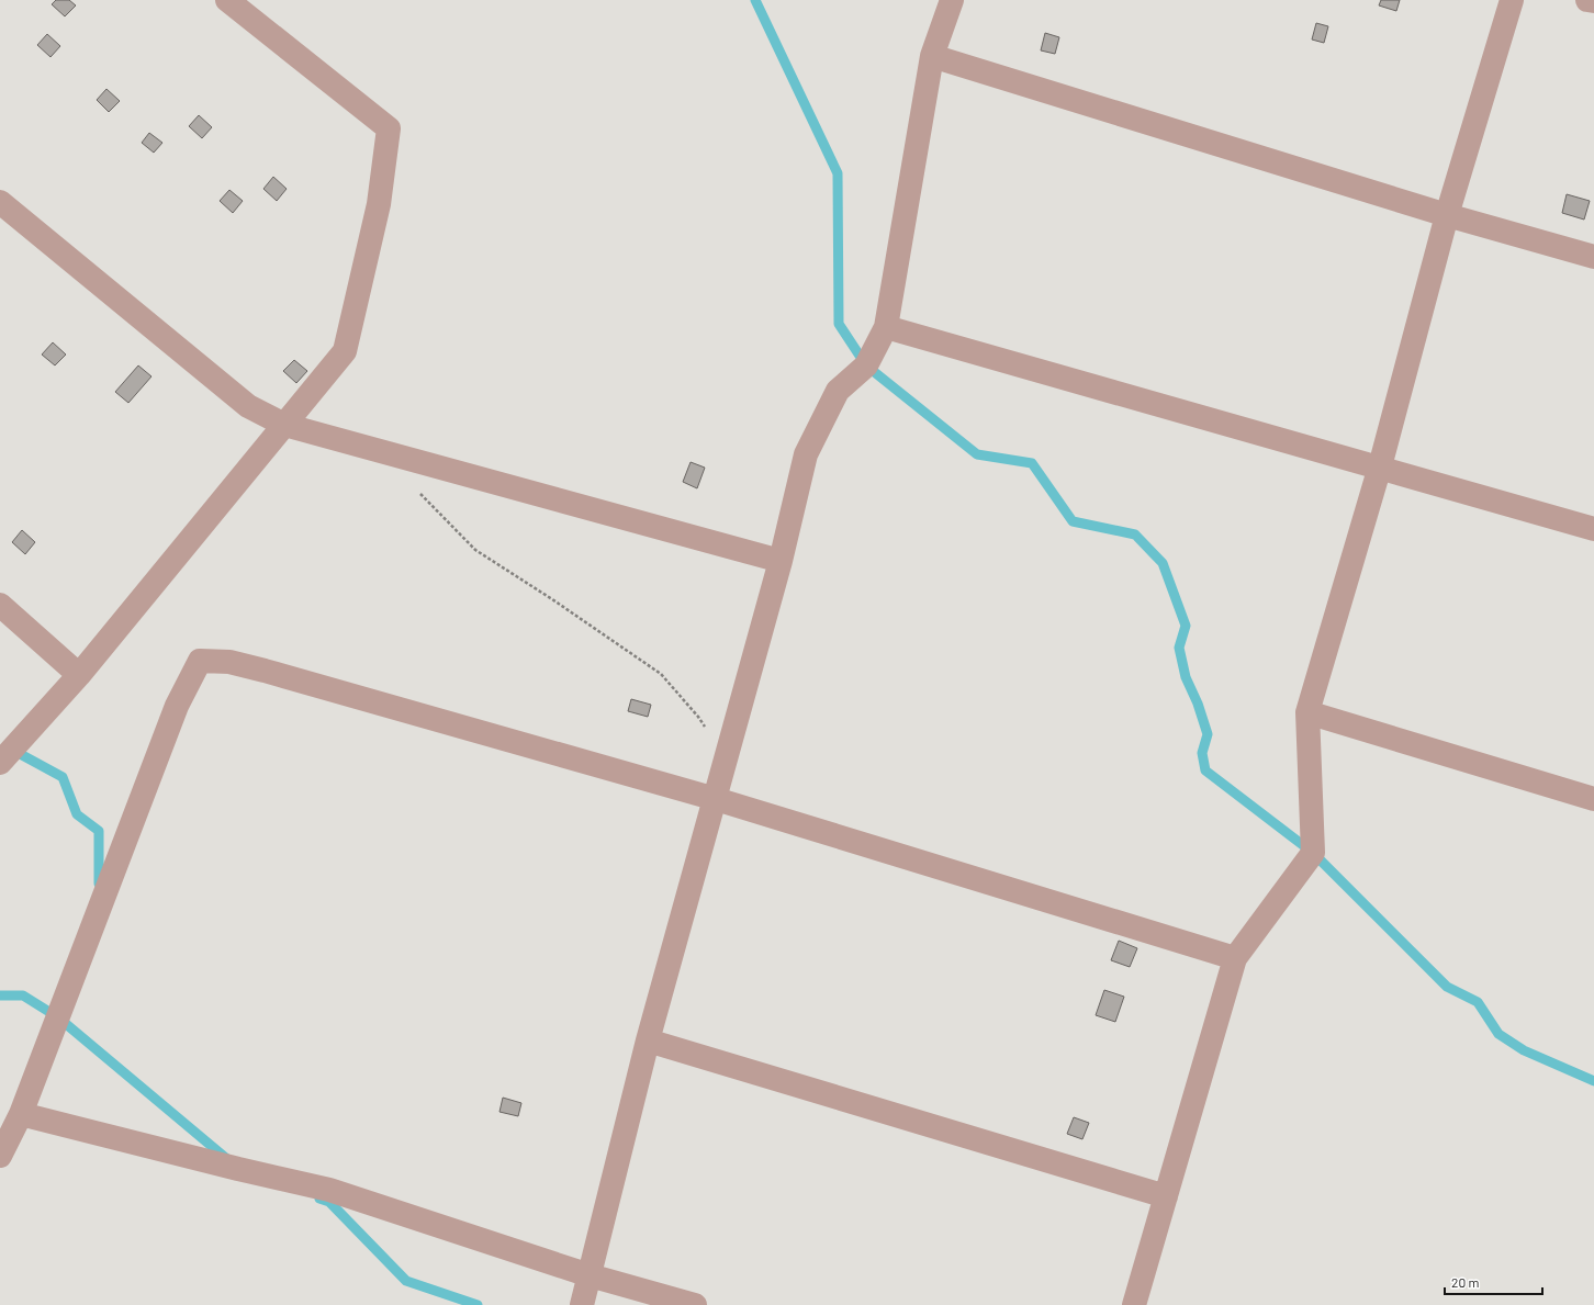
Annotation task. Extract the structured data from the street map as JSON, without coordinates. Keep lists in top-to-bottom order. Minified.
{"scale_bar":"20 m"}
